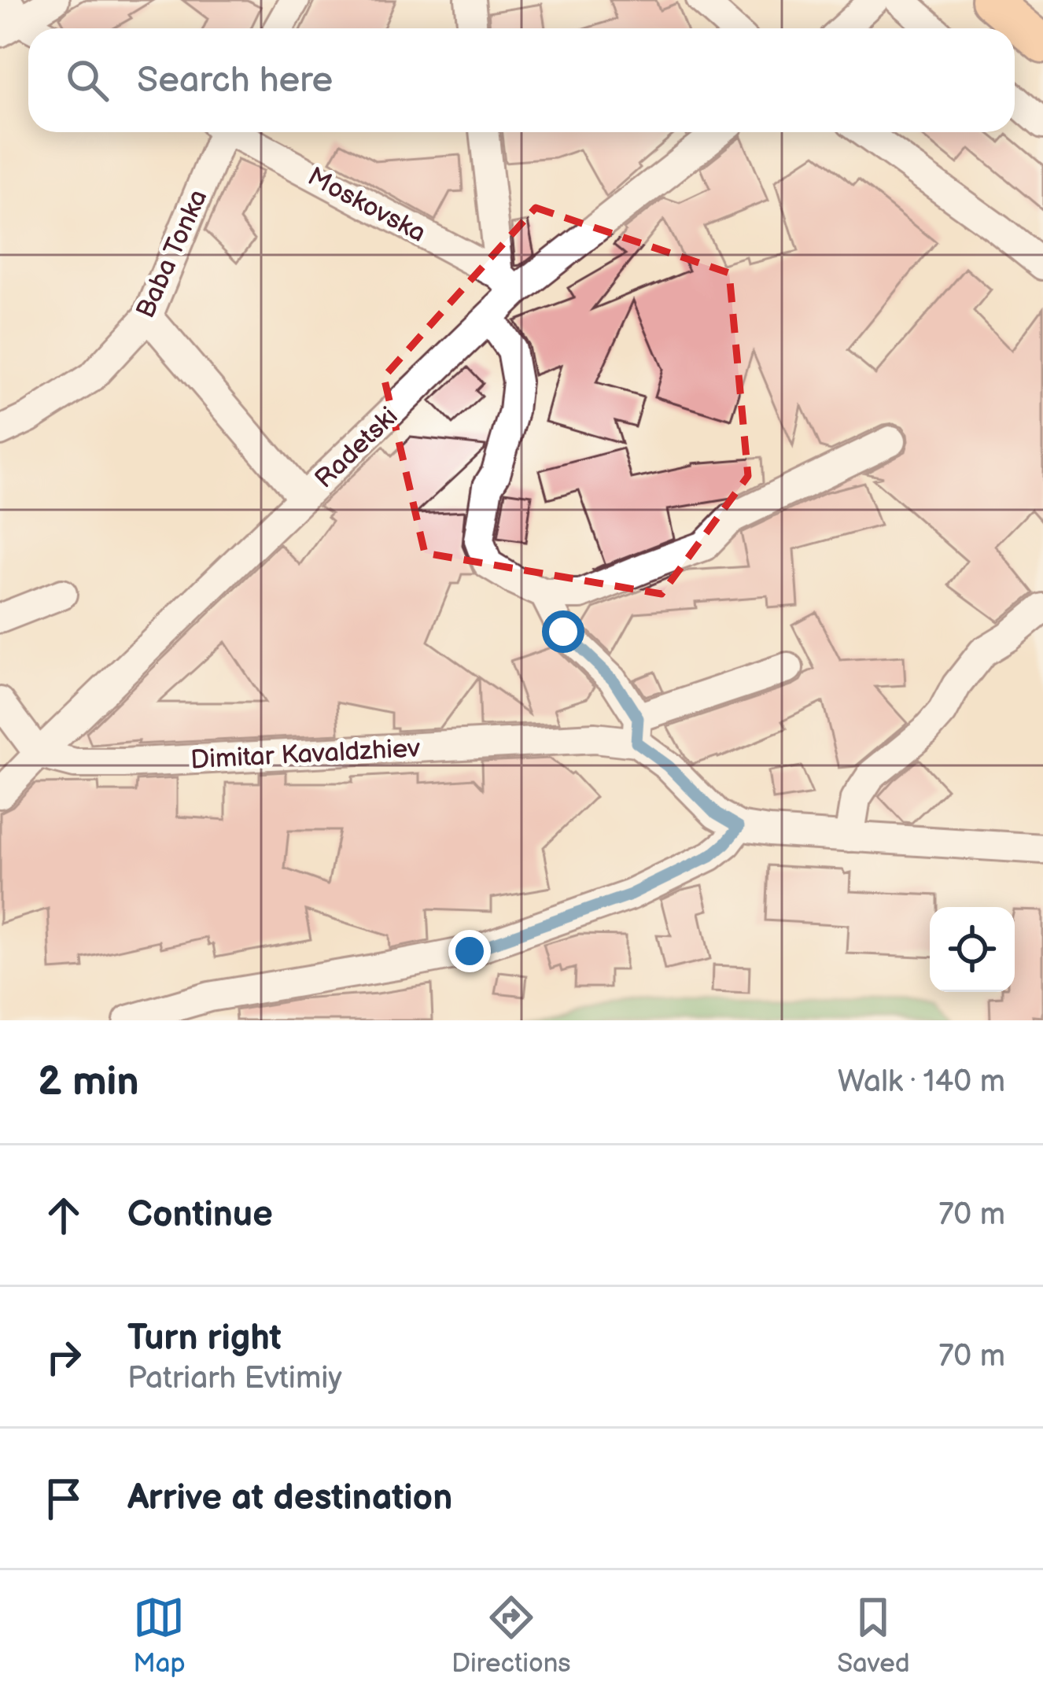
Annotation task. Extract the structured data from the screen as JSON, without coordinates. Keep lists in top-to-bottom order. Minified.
{"streets":{"street":["Moskovska","Baba Tonka","Radetski","Dimitar Kavaldzhiev"]},"crossings":[["Moskovska","Radetski"],["Radetski","Dimitar Kavaldzhiev"]],"page":{"search":"Search here","heading":["2 min","Walk · 140 m"],"list":[["Continue","70 m"],["Turn right","Patriarh Evtimiy","70 m"],"Arrive at destination"],"nav":["Map","Directions","Saved"]}}
